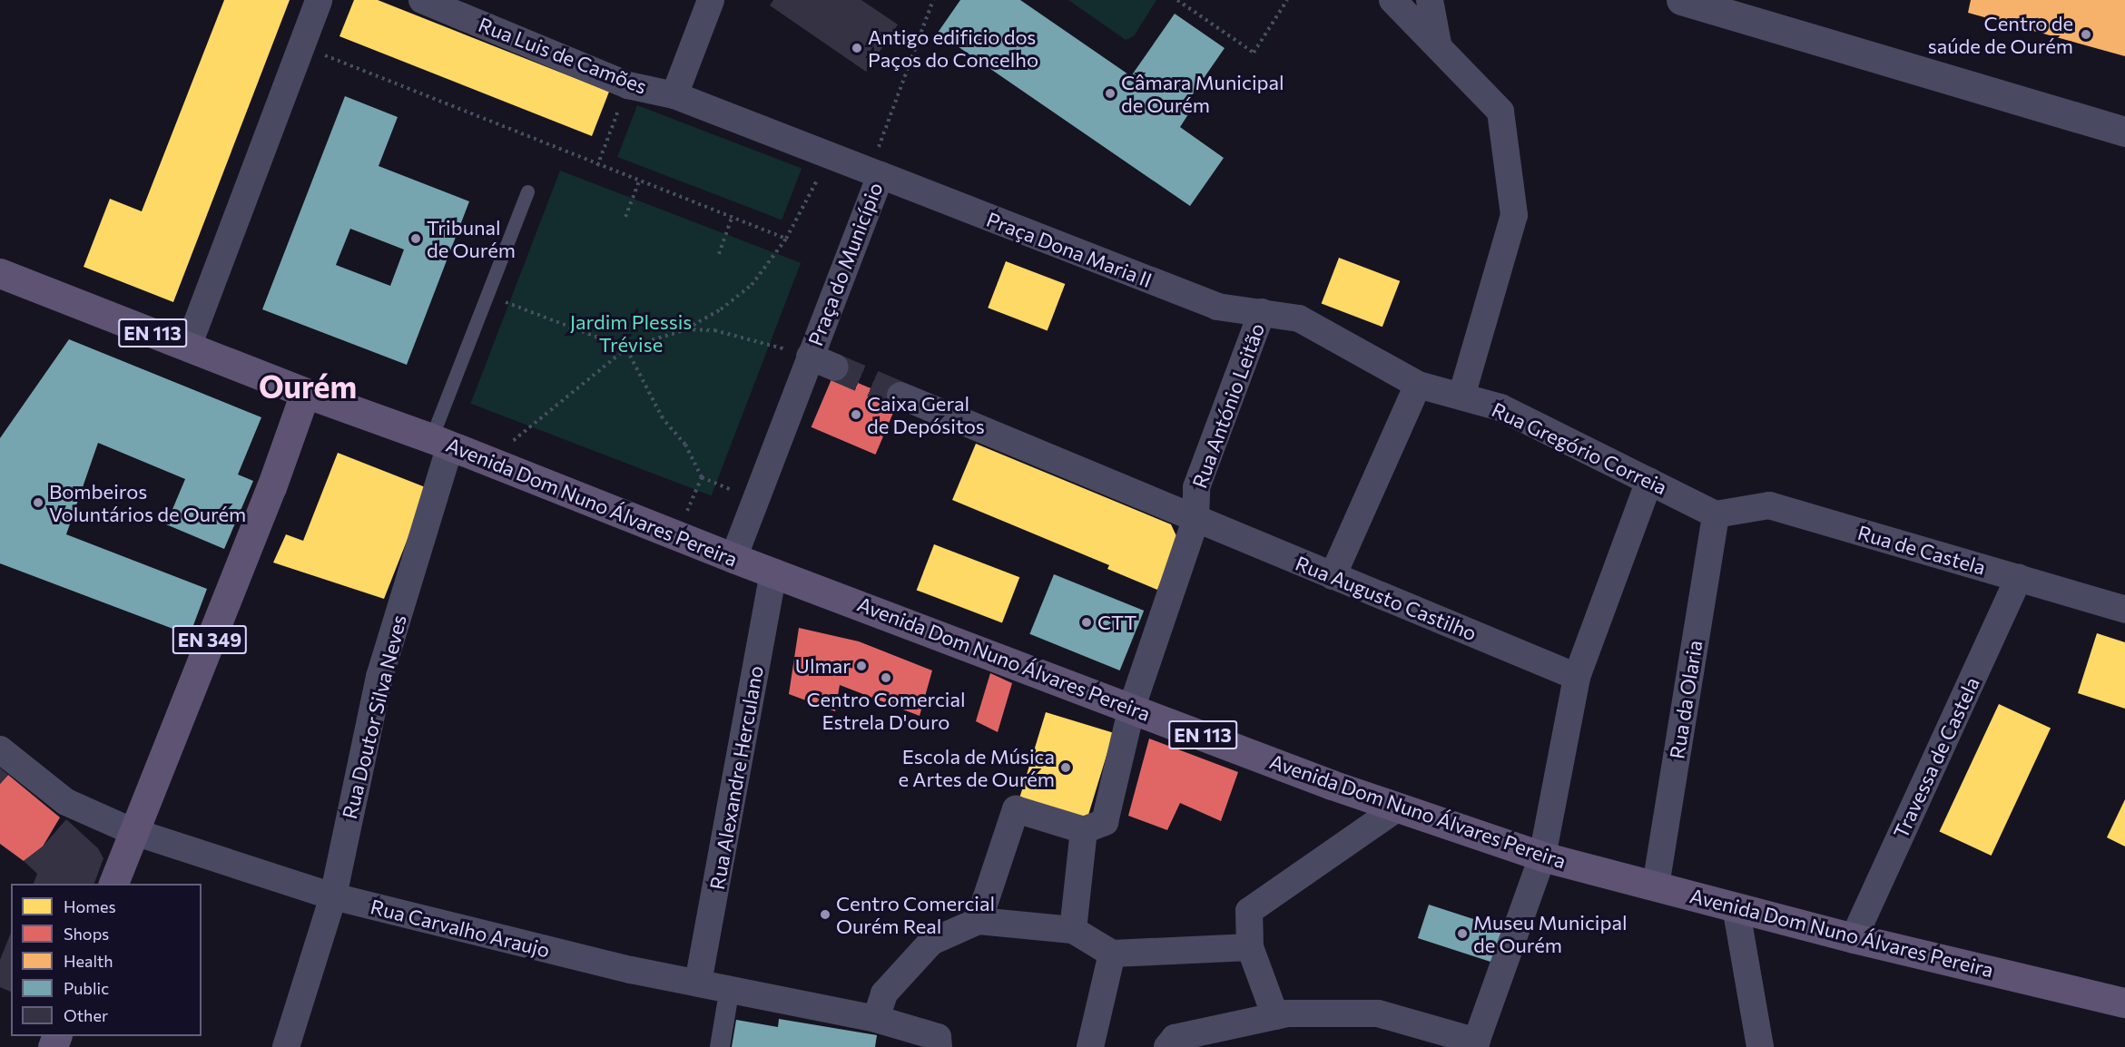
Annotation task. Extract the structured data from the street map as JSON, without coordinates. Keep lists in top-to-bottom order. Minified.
{"streets":{"main road":["EN 113","Avenida Dom Nuno Álvares Pereira","EN 349"],"street":["Rua Luis de Camões","Praça Dona Maria II","Praça do Município","Rua António Leitão","Rua Gregório Correia","Rua de Castela","Rua Augusto Castilho","Rua da Olaria","Rua Doutor Silva Neves","Travessa de Castela","Rua Alexandre Herculano","Rua Carvalho Araujo"]},"crossings":[["Rua Luis de Camões","Praça do Município"],["Praça Dona Maria II","Praça do Município"],["Praça Dona Maria II","Rua António Leitão"],["Praça Dona Maria II","Rua Gregório Correia"],["Praça do Município","Avenida Dom Nuno Álvares Pereira"],["Rua António Leitão","Rua Gregório Correia"],["Rua António Leitão","Avenida Dom Nuno Álvares Pereira"],["Rua António Leitão","Rua Augusto Castilho"],["Rua Gregório Correia","Rua de Castela"],["Rua Gregório Correia","Rua da Olaria"],["Avenida Dom Nuno Álvares Pereira","EN 349"],["Avenida Dom Nuno Álvares Pereira","Rua da Olaria"],["Avenida Dom Nuno Álvares Pereira","Rua Doutor Silva Neves"],["Avenida Dom Nuno Álvares Pereira","Travessa de Castela"],["Avenida Dom Nuno Álvares Pereira","Rua Alexandre Herculano"],["Rua de Castela","Rua da Olaria"],["Rua de Castela","Travessa de Castela"],["EN 349","Rua Carvalho Araujo"],["Rua Doutor Silva Neves","Rua Carvalho Araujo"],["Rua Alexandre Herculano","Rua Carvalho Araujo"]],"districts":["Ourém"],"parks":["Jardim Plessis Trévise"],"places":["Centro de saúde de Ourém","Antigo edificio dos Paços do Concelho","Câmara Municipal de Ourém","Tribunal de Ourém","Caixa Geral de Depósitos","Bombeiros Voluntários de Ourém","CTT","Ulmar","Centro Comercial Estrela D'ouro","Escola de Música e Artes de Ourém","Centro Comercial Ourém Real","Museu Municipal de Ourém"],"legend":["Homes","Shops","Health","Public","Other"]}
